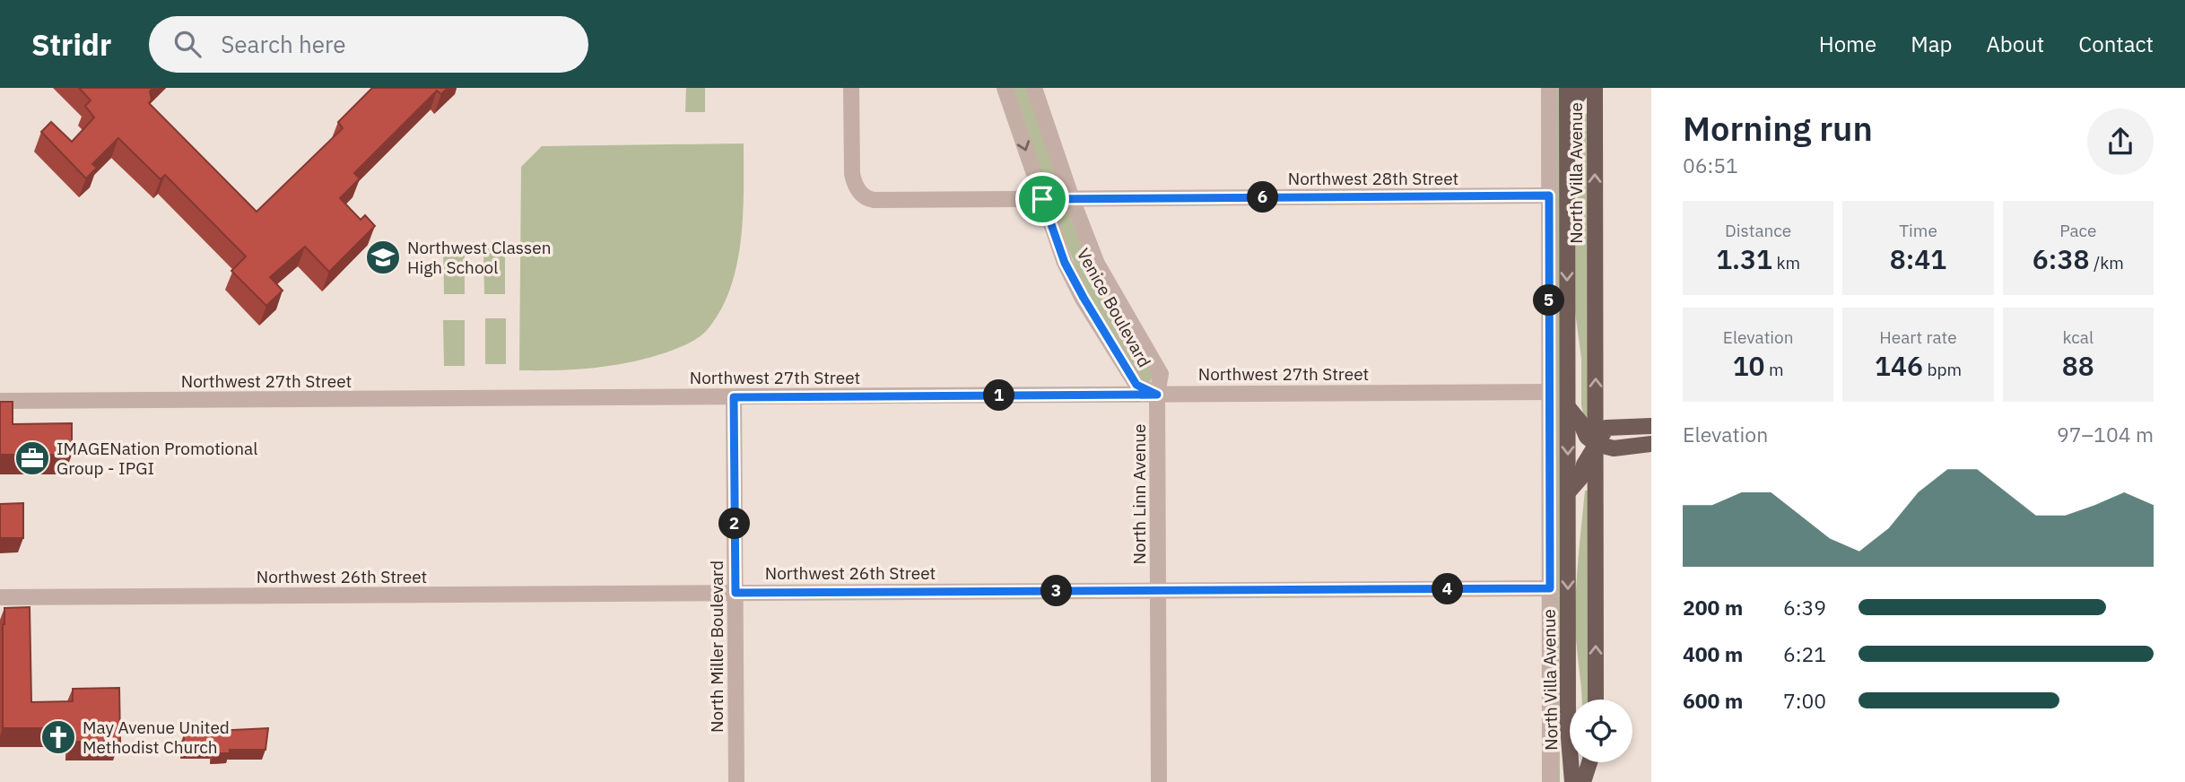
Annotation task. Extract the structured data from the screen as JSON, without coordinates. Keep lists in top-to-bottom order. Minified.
{"streets":{"main road":["North Villa Avenue"],"street":["Northwest 28th Street","Venice Boulevard","Northwest 27th Street","North Linn Avenue","Northwest 26th Street","North Miller Boulevard"]},"crossings":[["North Villa Avenue","Northwest 28th Street"],["North Villa Avenue","Northwest 27th Street"],["North Villa Avenue","Northwest 26th Street"],["Northwest 28th Street","Venice Boulevard"],["Venice Boulevard","Northwest 27th Street"],["Venice Boulevard","North Linn Avenue"],["Northwest 27th Street","North Linn Avenue"],["Northwest 27th Street","North Miller Boulevard"],["North Linn Avenue","Northwest 26th Street"],["Northwest 26th Street","North Miller Boulevard"]],"places":{"school or university":["Northwest Classen High School"],"office":["IMAGENation Promotional Group - IPGI"],"church":["May Avenue United Methodist Church"]},"page":{"header":"Stridr","search":"Search here","nav":["Home","Map","About","Contact"],"heading":["Morning run","06:51"],"pins":["6","5","1","2","4","3"],"stats":[["Distance","1.31 km"],["Time","8:41"],["Pace","6:38 /km"],["Elevation","10 m"],["Heart rate","146 bpm"],["kcal","88"]],"chart":["Elevation","97–104 m"],"list":[{"name":"200 m","note":"6:39"},{"name":"400 m","note":"6:21"},{"name":"600 m","note":"7:00"}]}}
